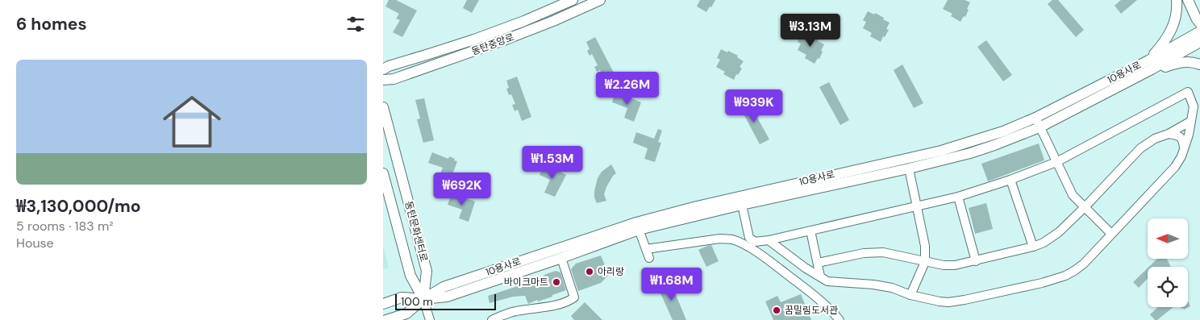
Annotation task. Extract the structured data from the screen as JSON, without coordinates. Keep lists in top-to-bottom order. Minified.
{"streets":{"street":["동탄중앙로","10용사로","동탄문화센터로"]},"crossings":[["10용사로","동탄문화센터로"]],"places":["아리랑","바이크마트","꿈밀림도서관"],"scale_bar":"100 m","north":"left","page":{"heading":"6 homes","price":["₩3.13M","₩2.26M","₩939K","₩1.53M","₩692K","₩1.68M"],"list":[{"name":"₩3,130,000/mo","note":"5 rooms · 183 m² · House"}],"scale":"100 m"}}
